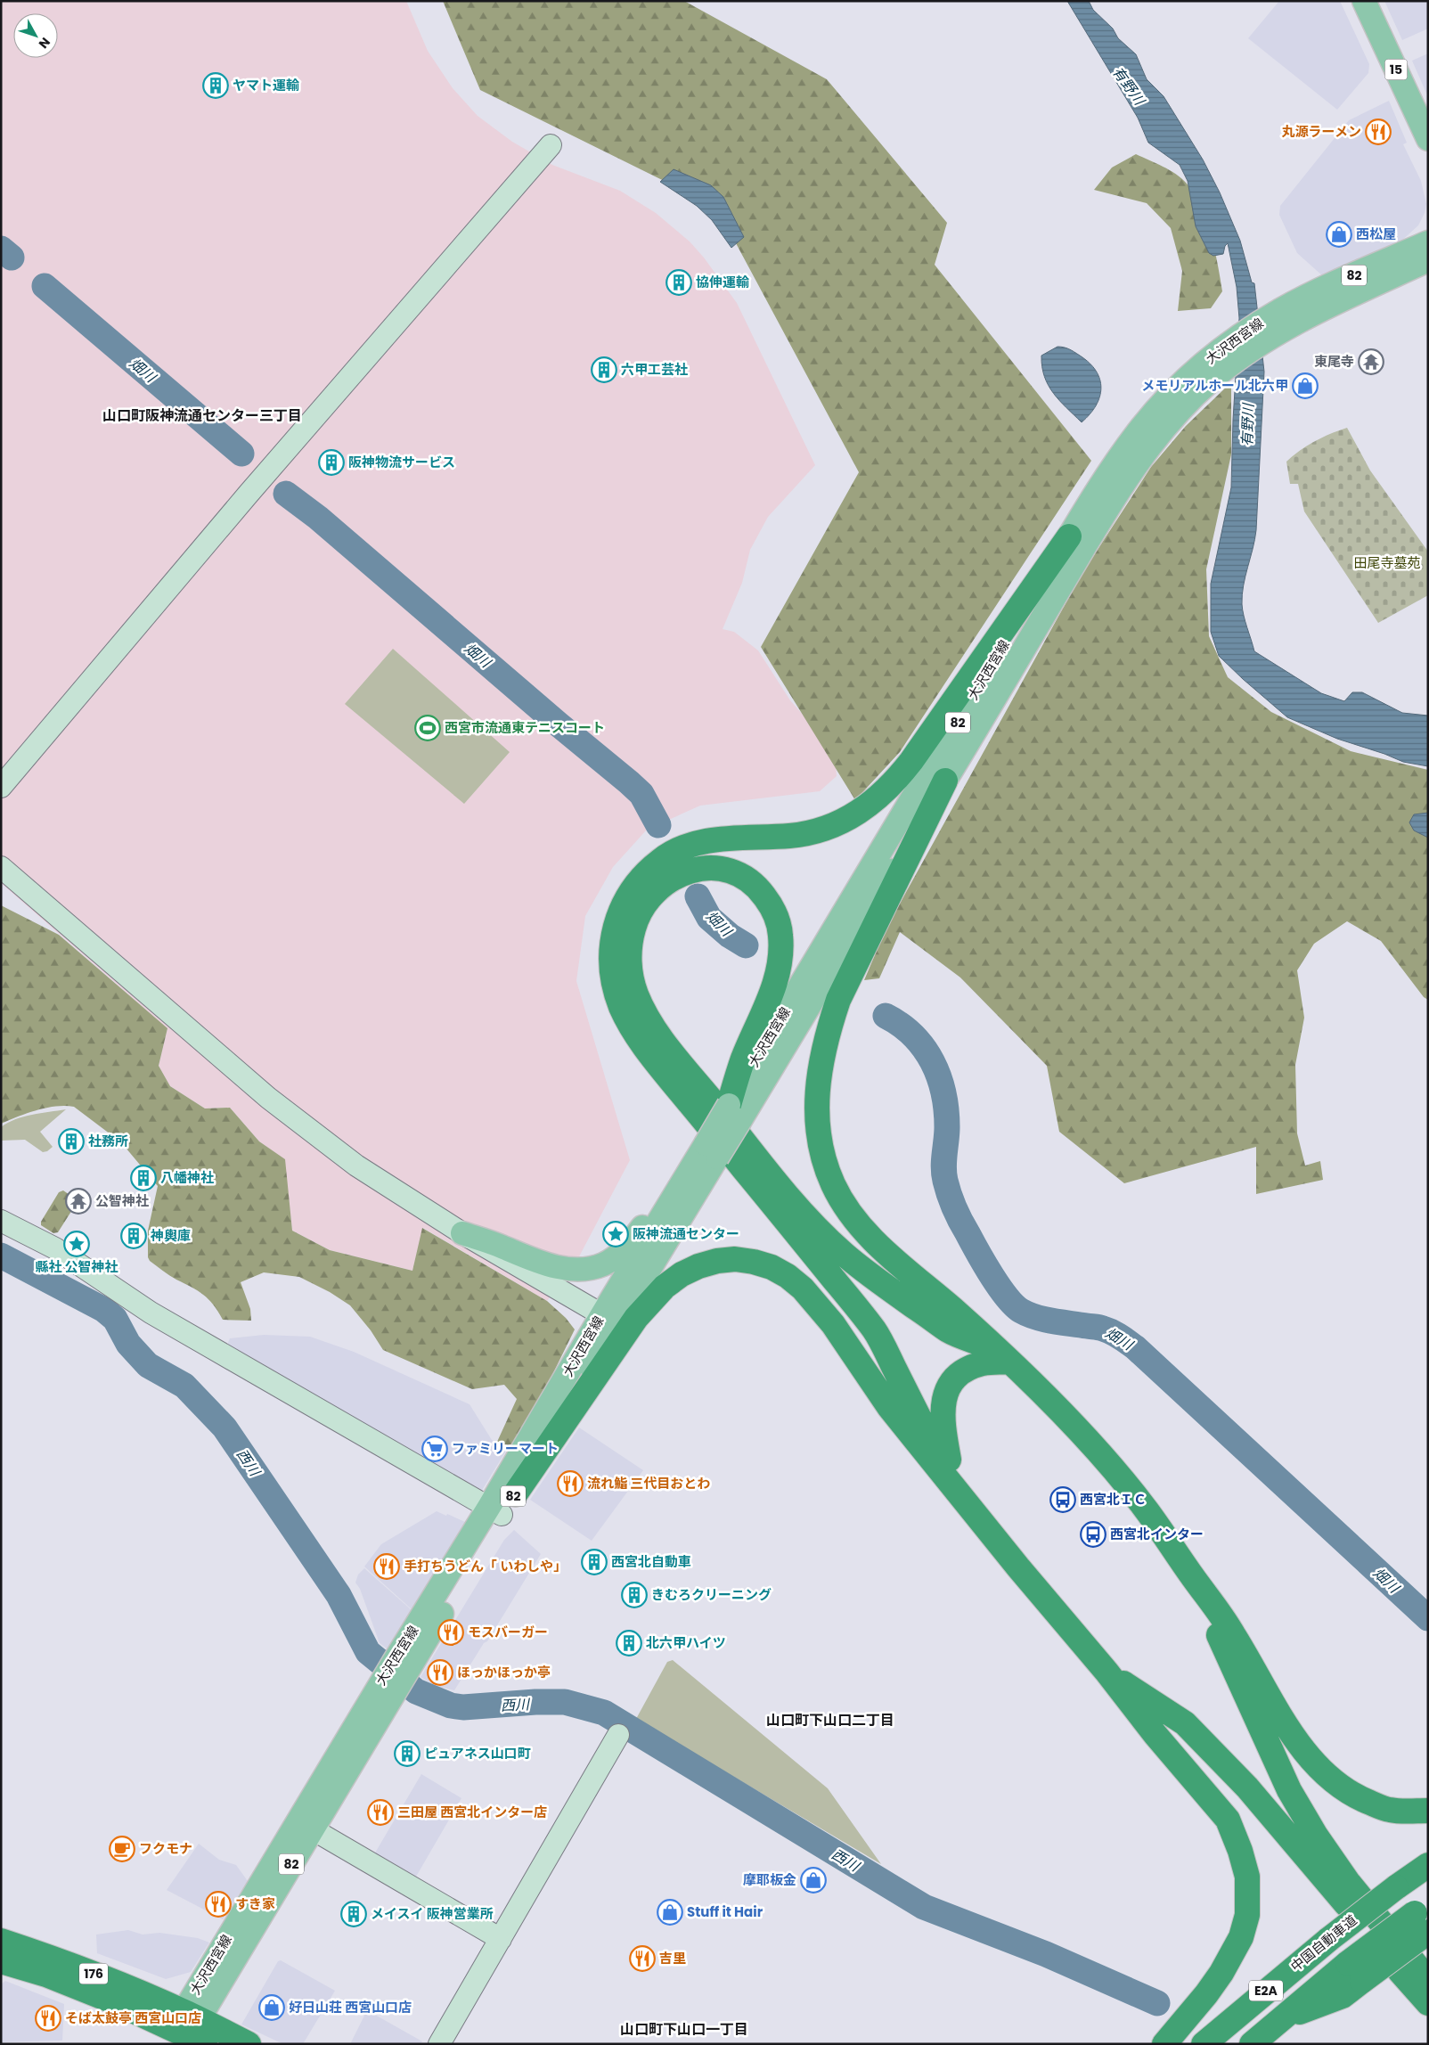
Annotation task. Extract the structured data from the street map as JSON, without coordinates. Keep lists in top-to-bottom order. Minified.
{"streets":{"highway":["中国自動車道","176","E2A"],"main road":["15","82","大沢西宮線"]},"crossings":[["大沢西宮線","176"]],"districts":["山口町阪神流通センター三丁目","山口町下山口二丁目","山口町下山口一丁目"],"water":["有野川","畑川","西川"],"parks":["田尾寺墓苑"],"places":{"building":["ヤマト運輸","協伸運輸","六甲工芸社","阪神物流サービス","社務所","八幡神社","神輿庫","西宮北自動車","きむろクリーニング","北六甲ハイツ","ピュアネス山口町","メイスイ 阪神営業所"],"restaurant":["丸源ラーメン","流れ鮨 三代目おとわ","手打ちうどん「 いわしや」","モスバーガー","ほっかほっか亭","三田屋 西宮北インター店","すき家","吉里","そば太鼓亭 西宮山口店"],"shop":["西松屋","メモリアルホール北六甲","摩耶板金","Stuff it Hair","好日山荘 西宮山口店"],"temple":["東尾寺","公智神社"],"sports":["西宮市流通東テニスコート"],"place":["阪神流通センター","縣社 公智神社"],"supermarket":["ファミリーマート"],"bus stop":["西宮北ＩＣ","西宮北インター"],"cafe":["フクモナ"]},"north":"bottom right"}
